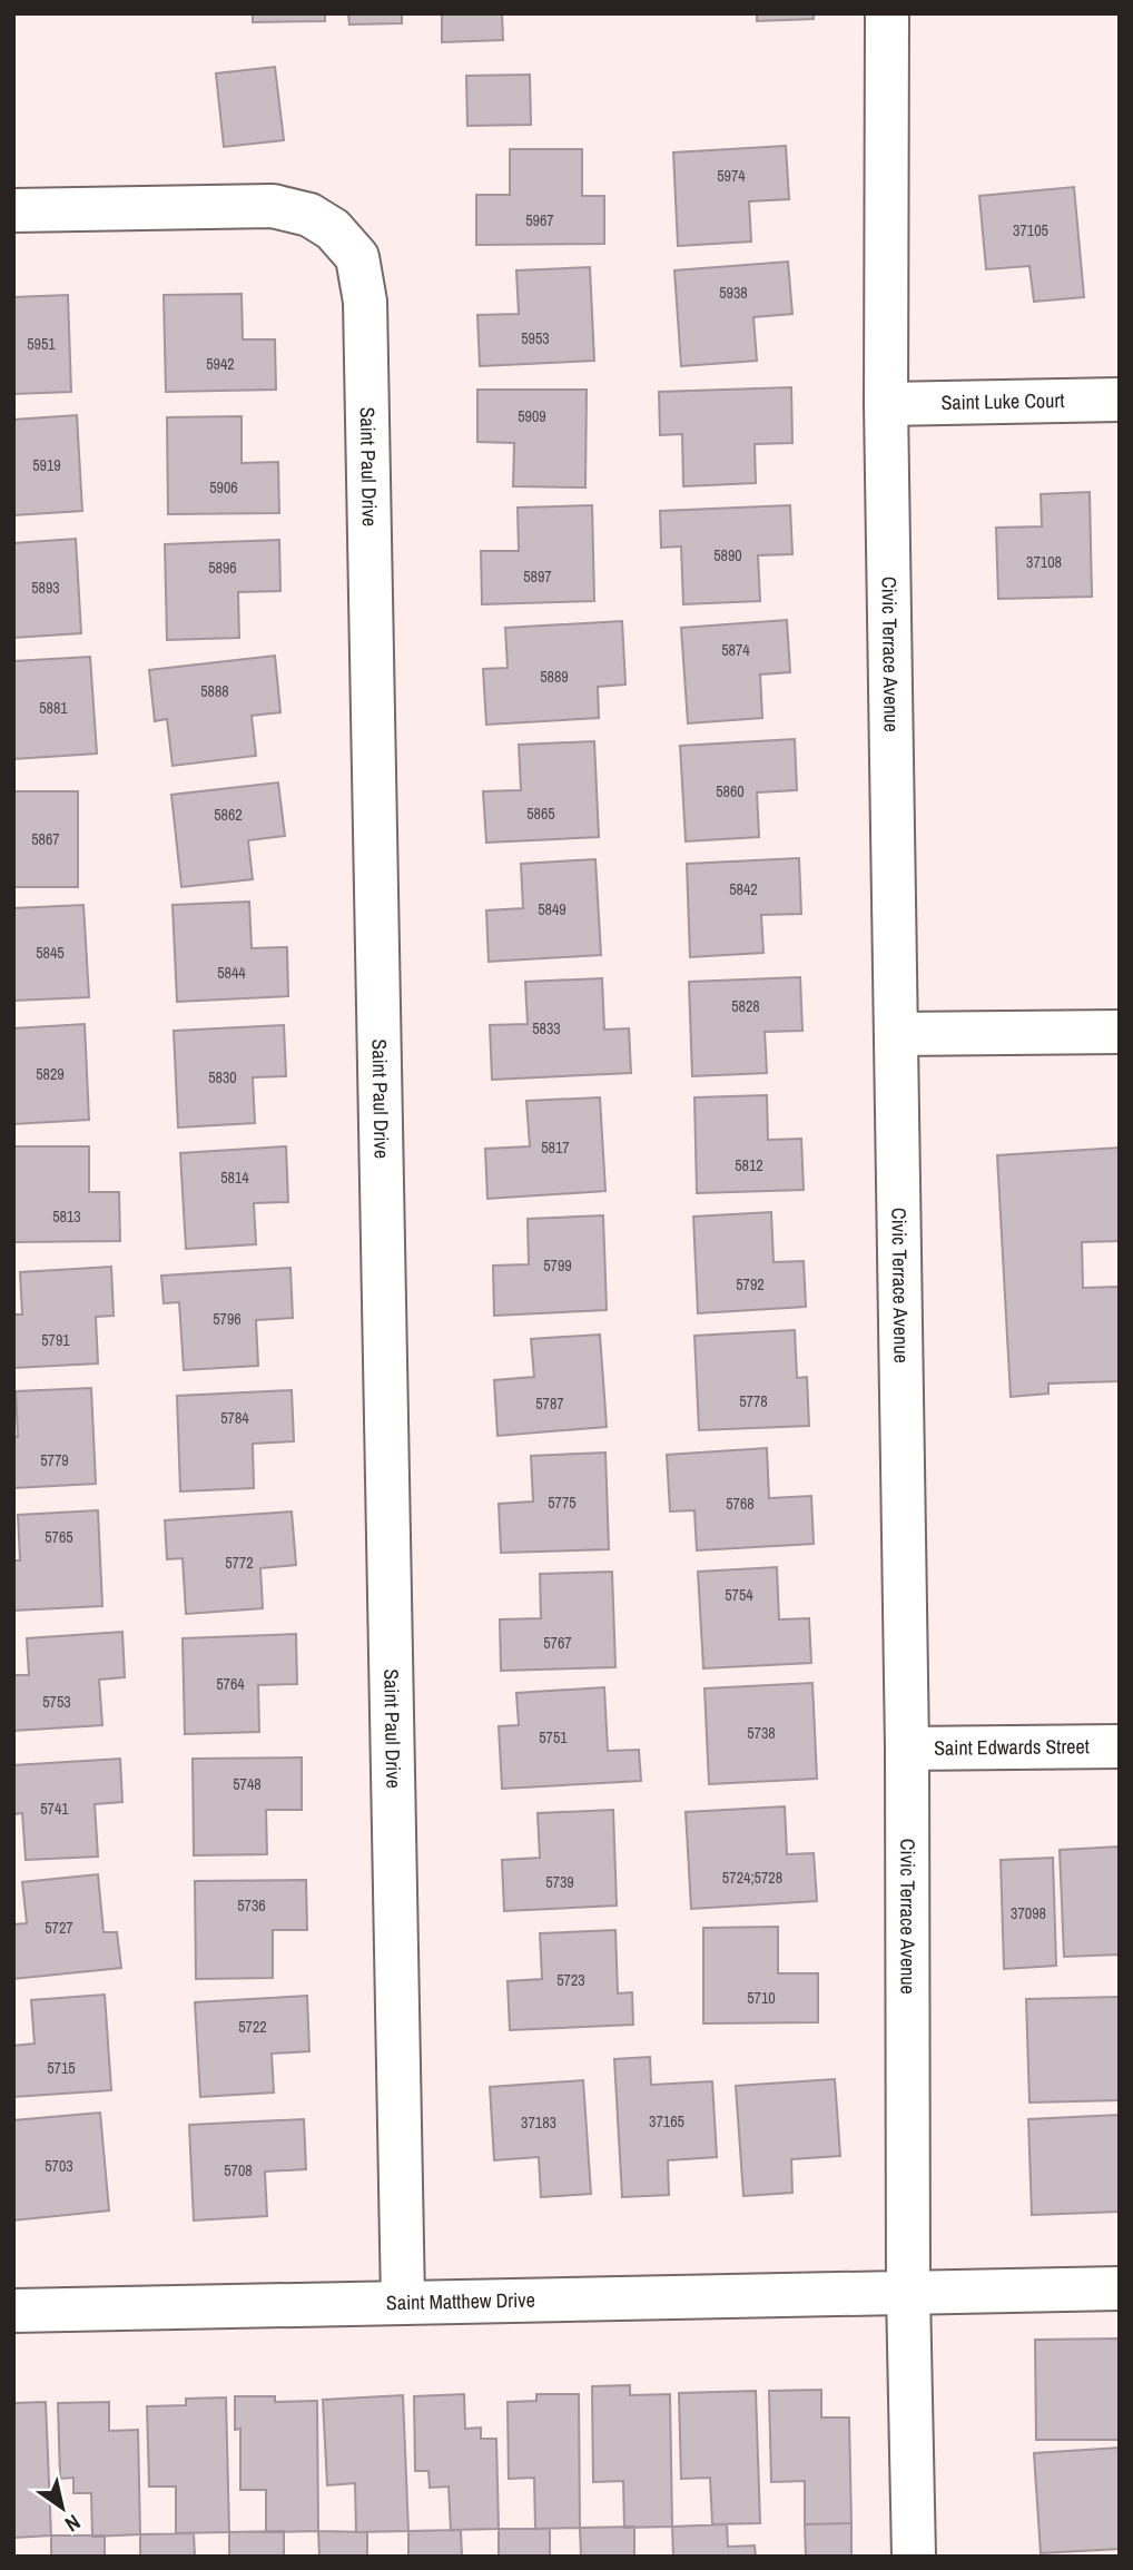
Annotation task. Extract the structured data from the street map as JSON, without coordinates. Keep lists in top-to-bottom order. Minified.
{"streets":{"street":["Saint Luke Court","Saint Paul Drive","Civic Terrace Avenue","Saint Edwards Street","Saint Matthew Drive"]},"crossings":[["Saint Luke Court","Civic Terrace Avenue"],["Saint Paul Drive","Saint Matthew Drive"],["Civic Terrace Avenue","Saint Edwards Street"],["Civic Terrace Avenue","Saint Matthew Drive"]],"house_numbers":["5974","5967","37105","5938","5953","5951","5942","5909","5919","5906","5890","37108","5896","5897","5893","5874","5889","5888","5881","5860","5865","5862","5867","5842","5849","5845","5844","5828","5833","5829","5830","5817","5812","5814","5813","5799","5792","5796","5791","5778","5787","5784","5779","5775","5768","5765","5772","5754","5767","5764","5753","5738","5751","5748","5741","5724;5728","5739","5736","37098","5727","5723","5710","5722","5715","37165","37183","5703","5708"],"north":"bottom right"}
